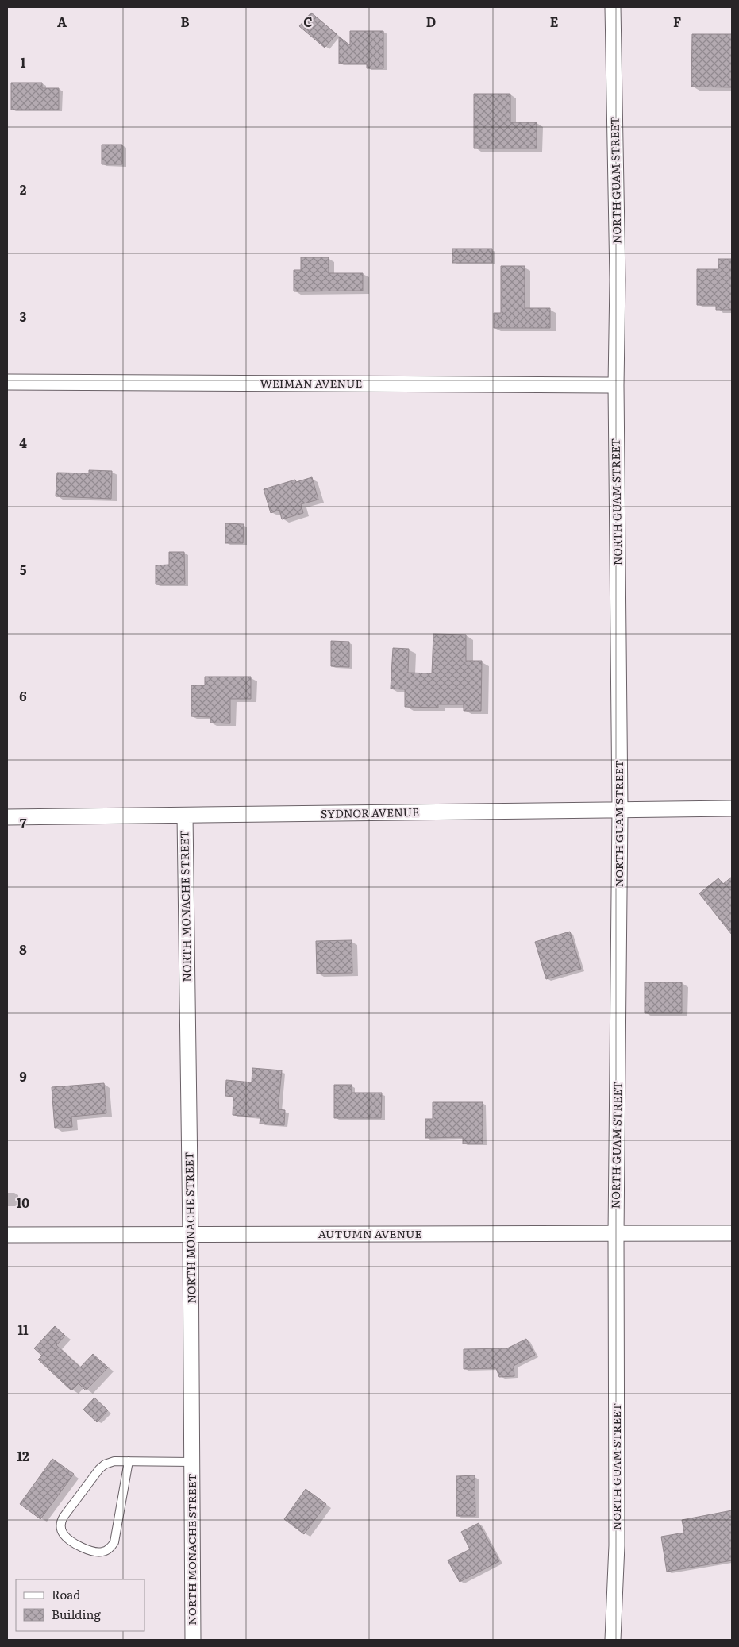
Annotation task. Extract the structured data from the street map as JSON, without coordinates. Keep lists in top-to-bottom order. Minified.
{"streets":{"street":["NORTH GUAM STREET","WEIMAN AVENUE","SYDNOR AVENUE","NORTH MONACHE STREET","AUTUMN AVENUE"]},"crossings":[["NORTH GUAM STREET","WEIMAN AVENUE"],["NORTH GUAM STREET","SYDNOR AVENUE"],["NORTH GUAM STREET","AUTUMN AVENUE"],["SYDNOR AVENUE","NORTH MONACHE STREET"],["NORTH MONACHE STREET","AUTUMN AVENUE"]],"legend":["Road","Building"],"grid":{"columns":["A","B","C","D","E","F"],"rows":["1","2","3","4","5","6","7","8","9","10","11","12"]}}
